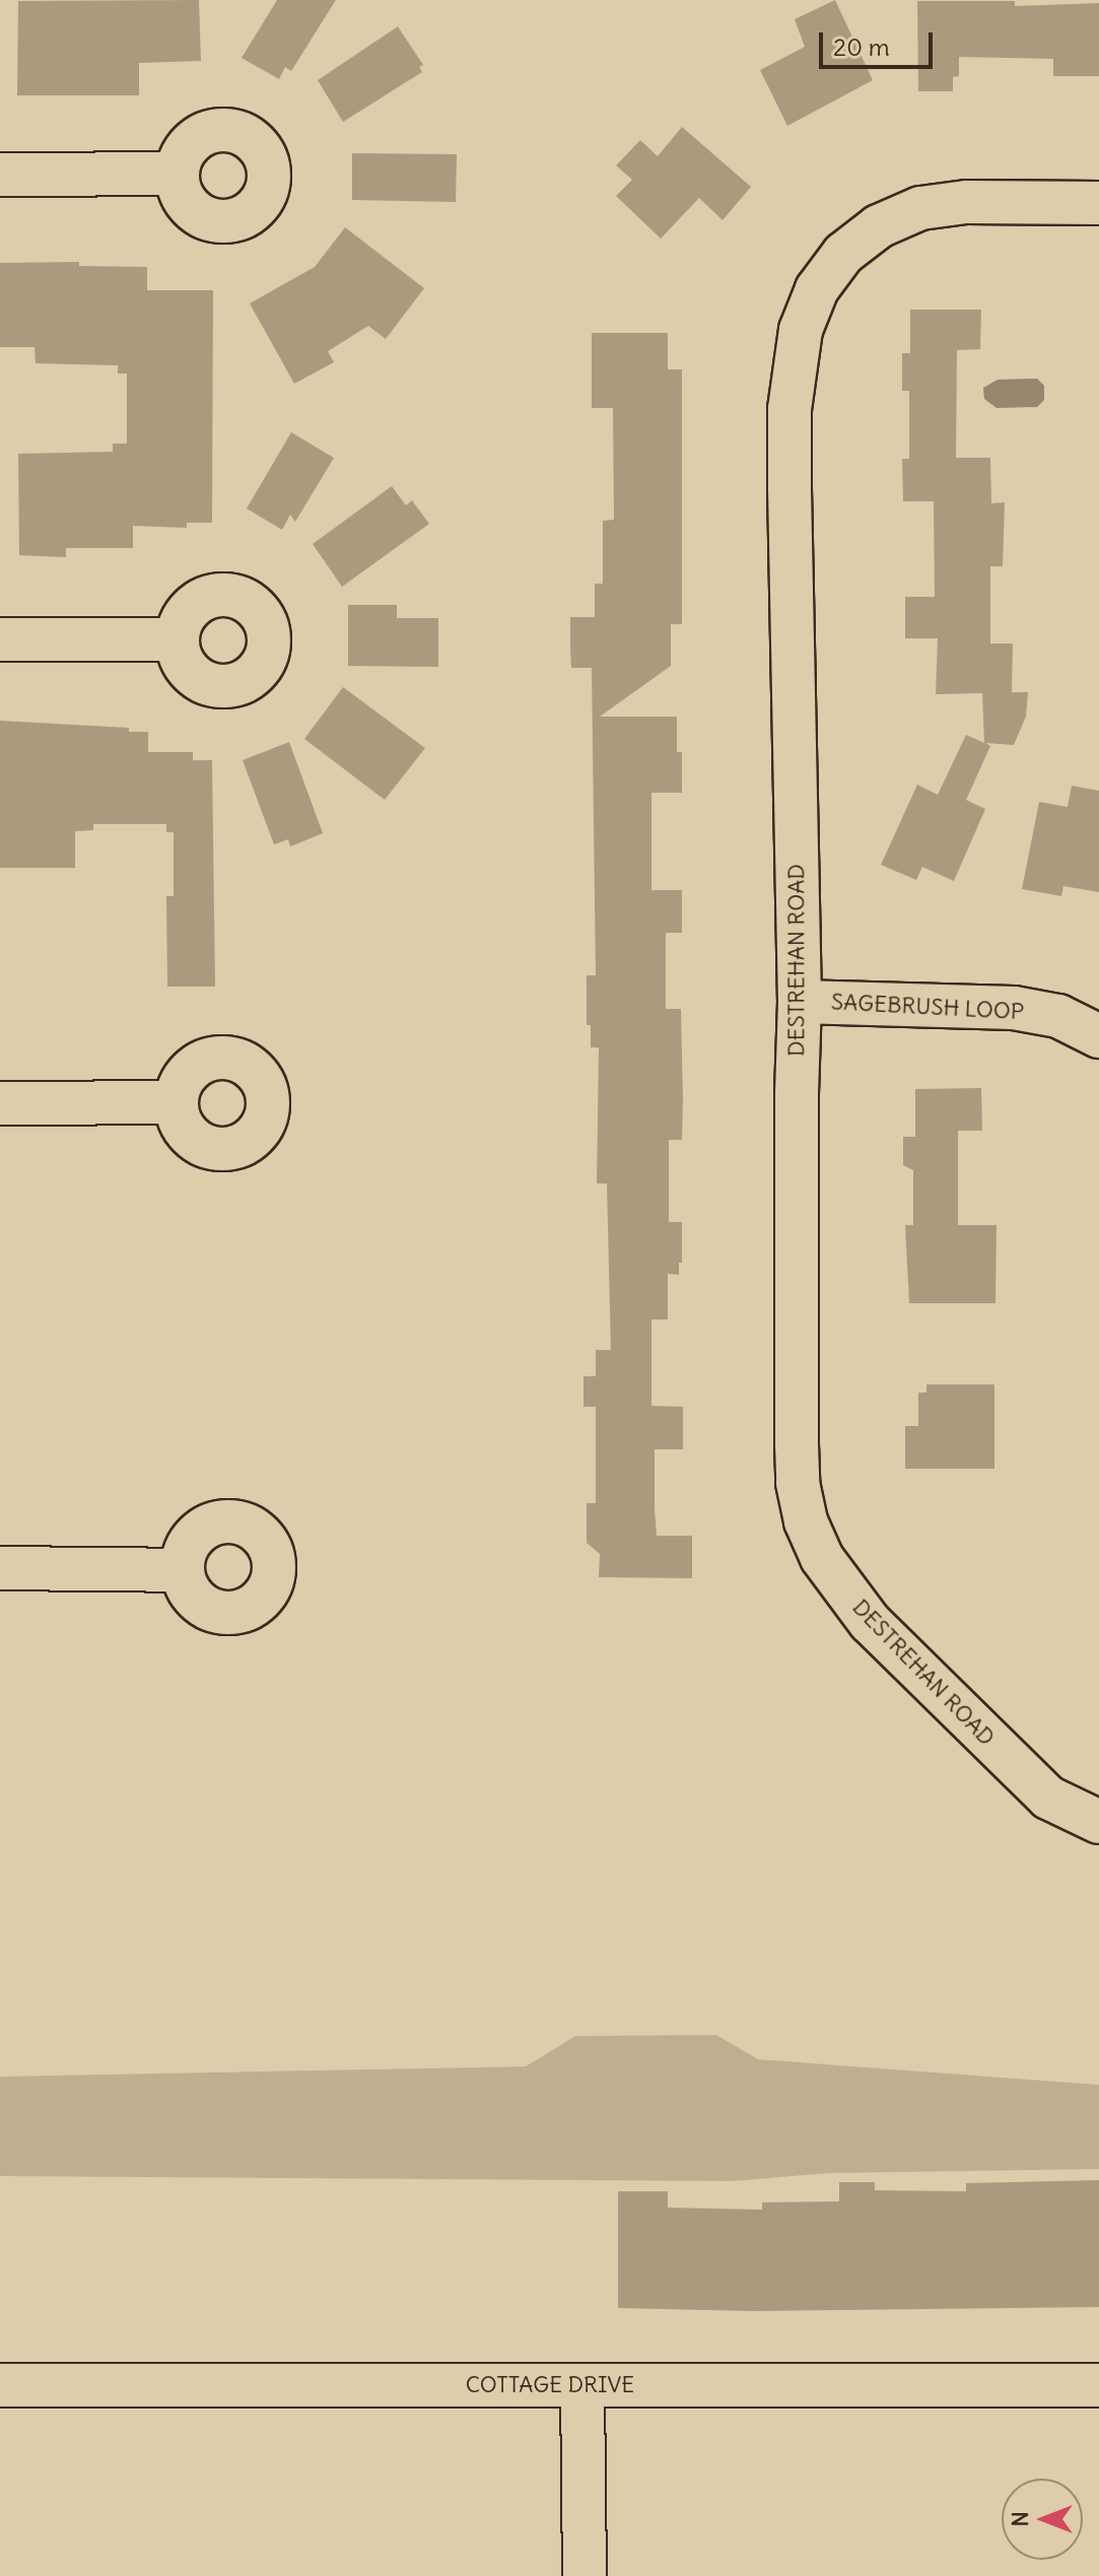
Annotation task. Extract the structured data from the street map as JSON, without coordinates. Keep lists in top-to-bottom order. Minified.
{"streets":{"street":["DESTREHAN ROAD","SAGEBRUSH LOOP","COTTAGE DRIVE"]},"crossings":[["DESTREHAN ROAD","SAGEBRUSH LOOP"]],"scale_bar":"20 m","north":"left"}
